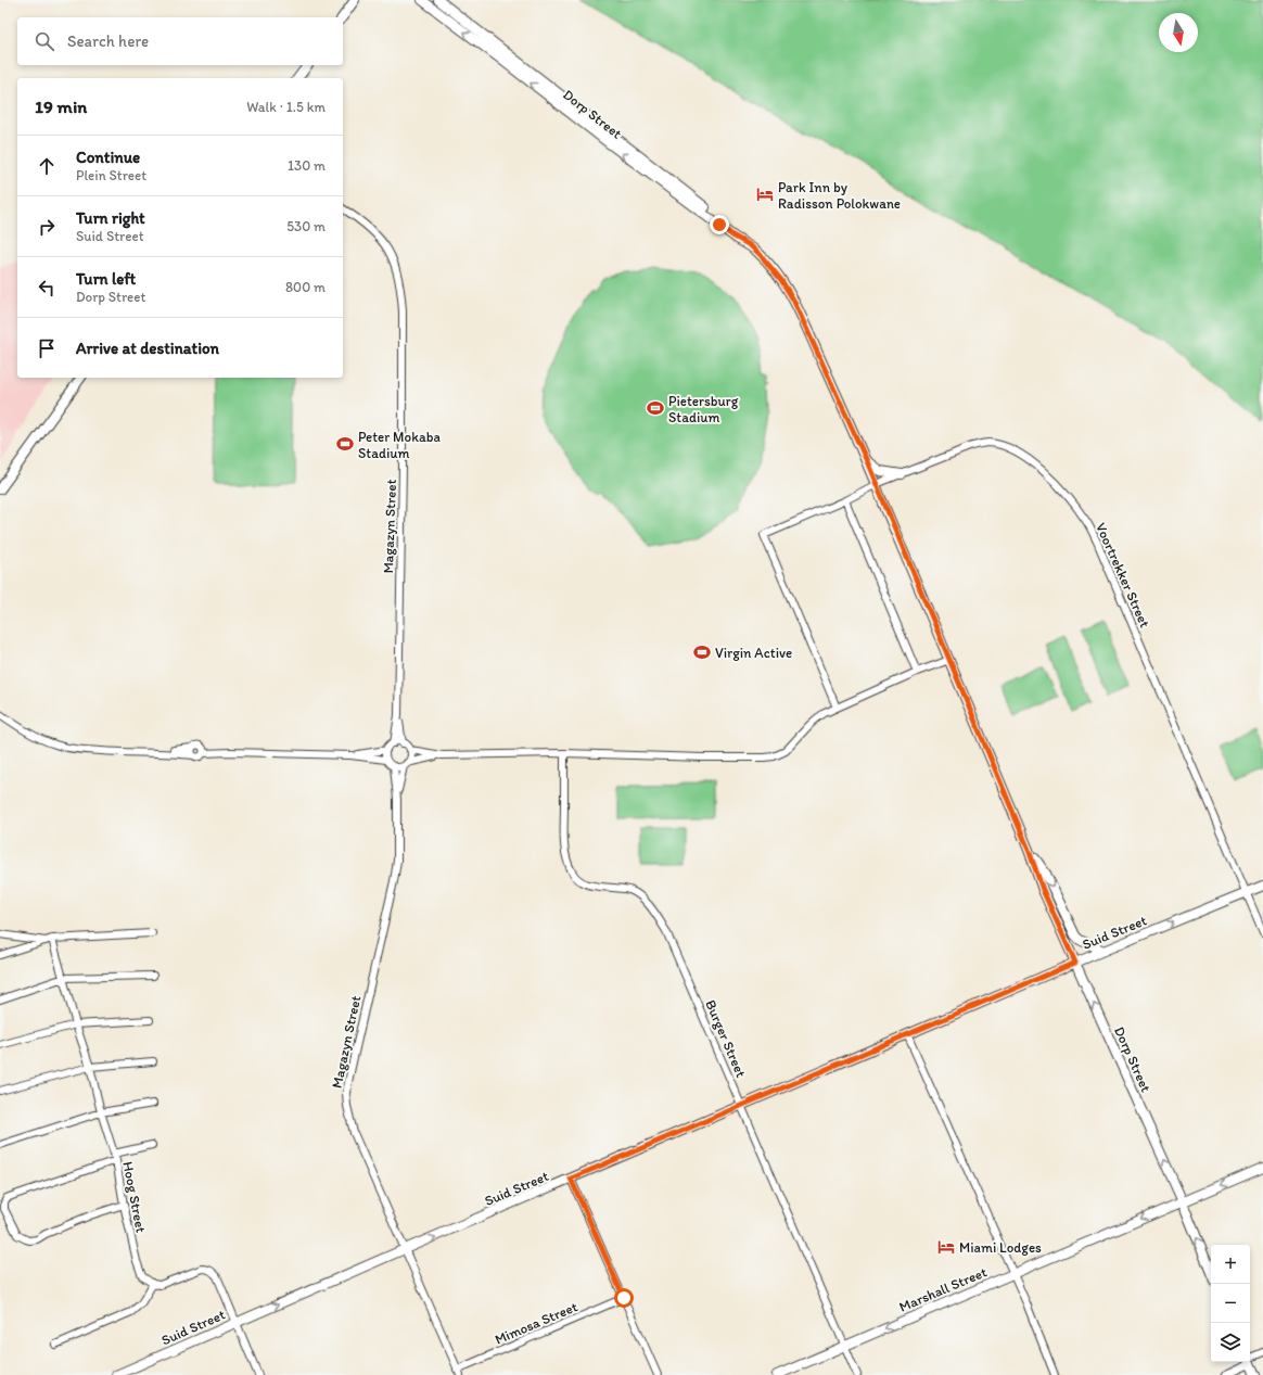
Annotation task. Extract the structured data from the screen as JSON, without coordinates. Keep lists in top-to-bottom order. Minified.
{"streets":{"street":["Dorp Street","Magazyn Street","Voortrekker Street","Suid Street","Burger Street","Hoog Street","Marshall Street","Mimosa Street"]},"crossings":[["Dorp Street","Voortrekker Street"],["Dorp Street","Suid Street"],["Dorp Street","Marshall Street"],["Magazyn Street","Suid Street"],["Magazyn Street","Mimosa Street"],["Voortrekker Street","Suid Street"],["Suid Street","Burger Street"],["Burger Street","Marshall Street"]],"one_way":["Suid Street","Marshall Street"],"places":{"hotel":["Park Inn by Radisson Polokwane","Miami Lodges"],"sports":["Pietersburg Stadium","Peter Mokaba Stadium","Virgin Active"]},"north":"bottom","page":{"search":"Search here","heading":["19 min","Walk · 1.5 km"],"list":[["Continue","Plein Street","130 m"],["Turn right","Suid Street","530 m"],["Turn left","Dorp Street","800 m"],"Arrive at destination"],"map_buttons":["+","−"]}}
